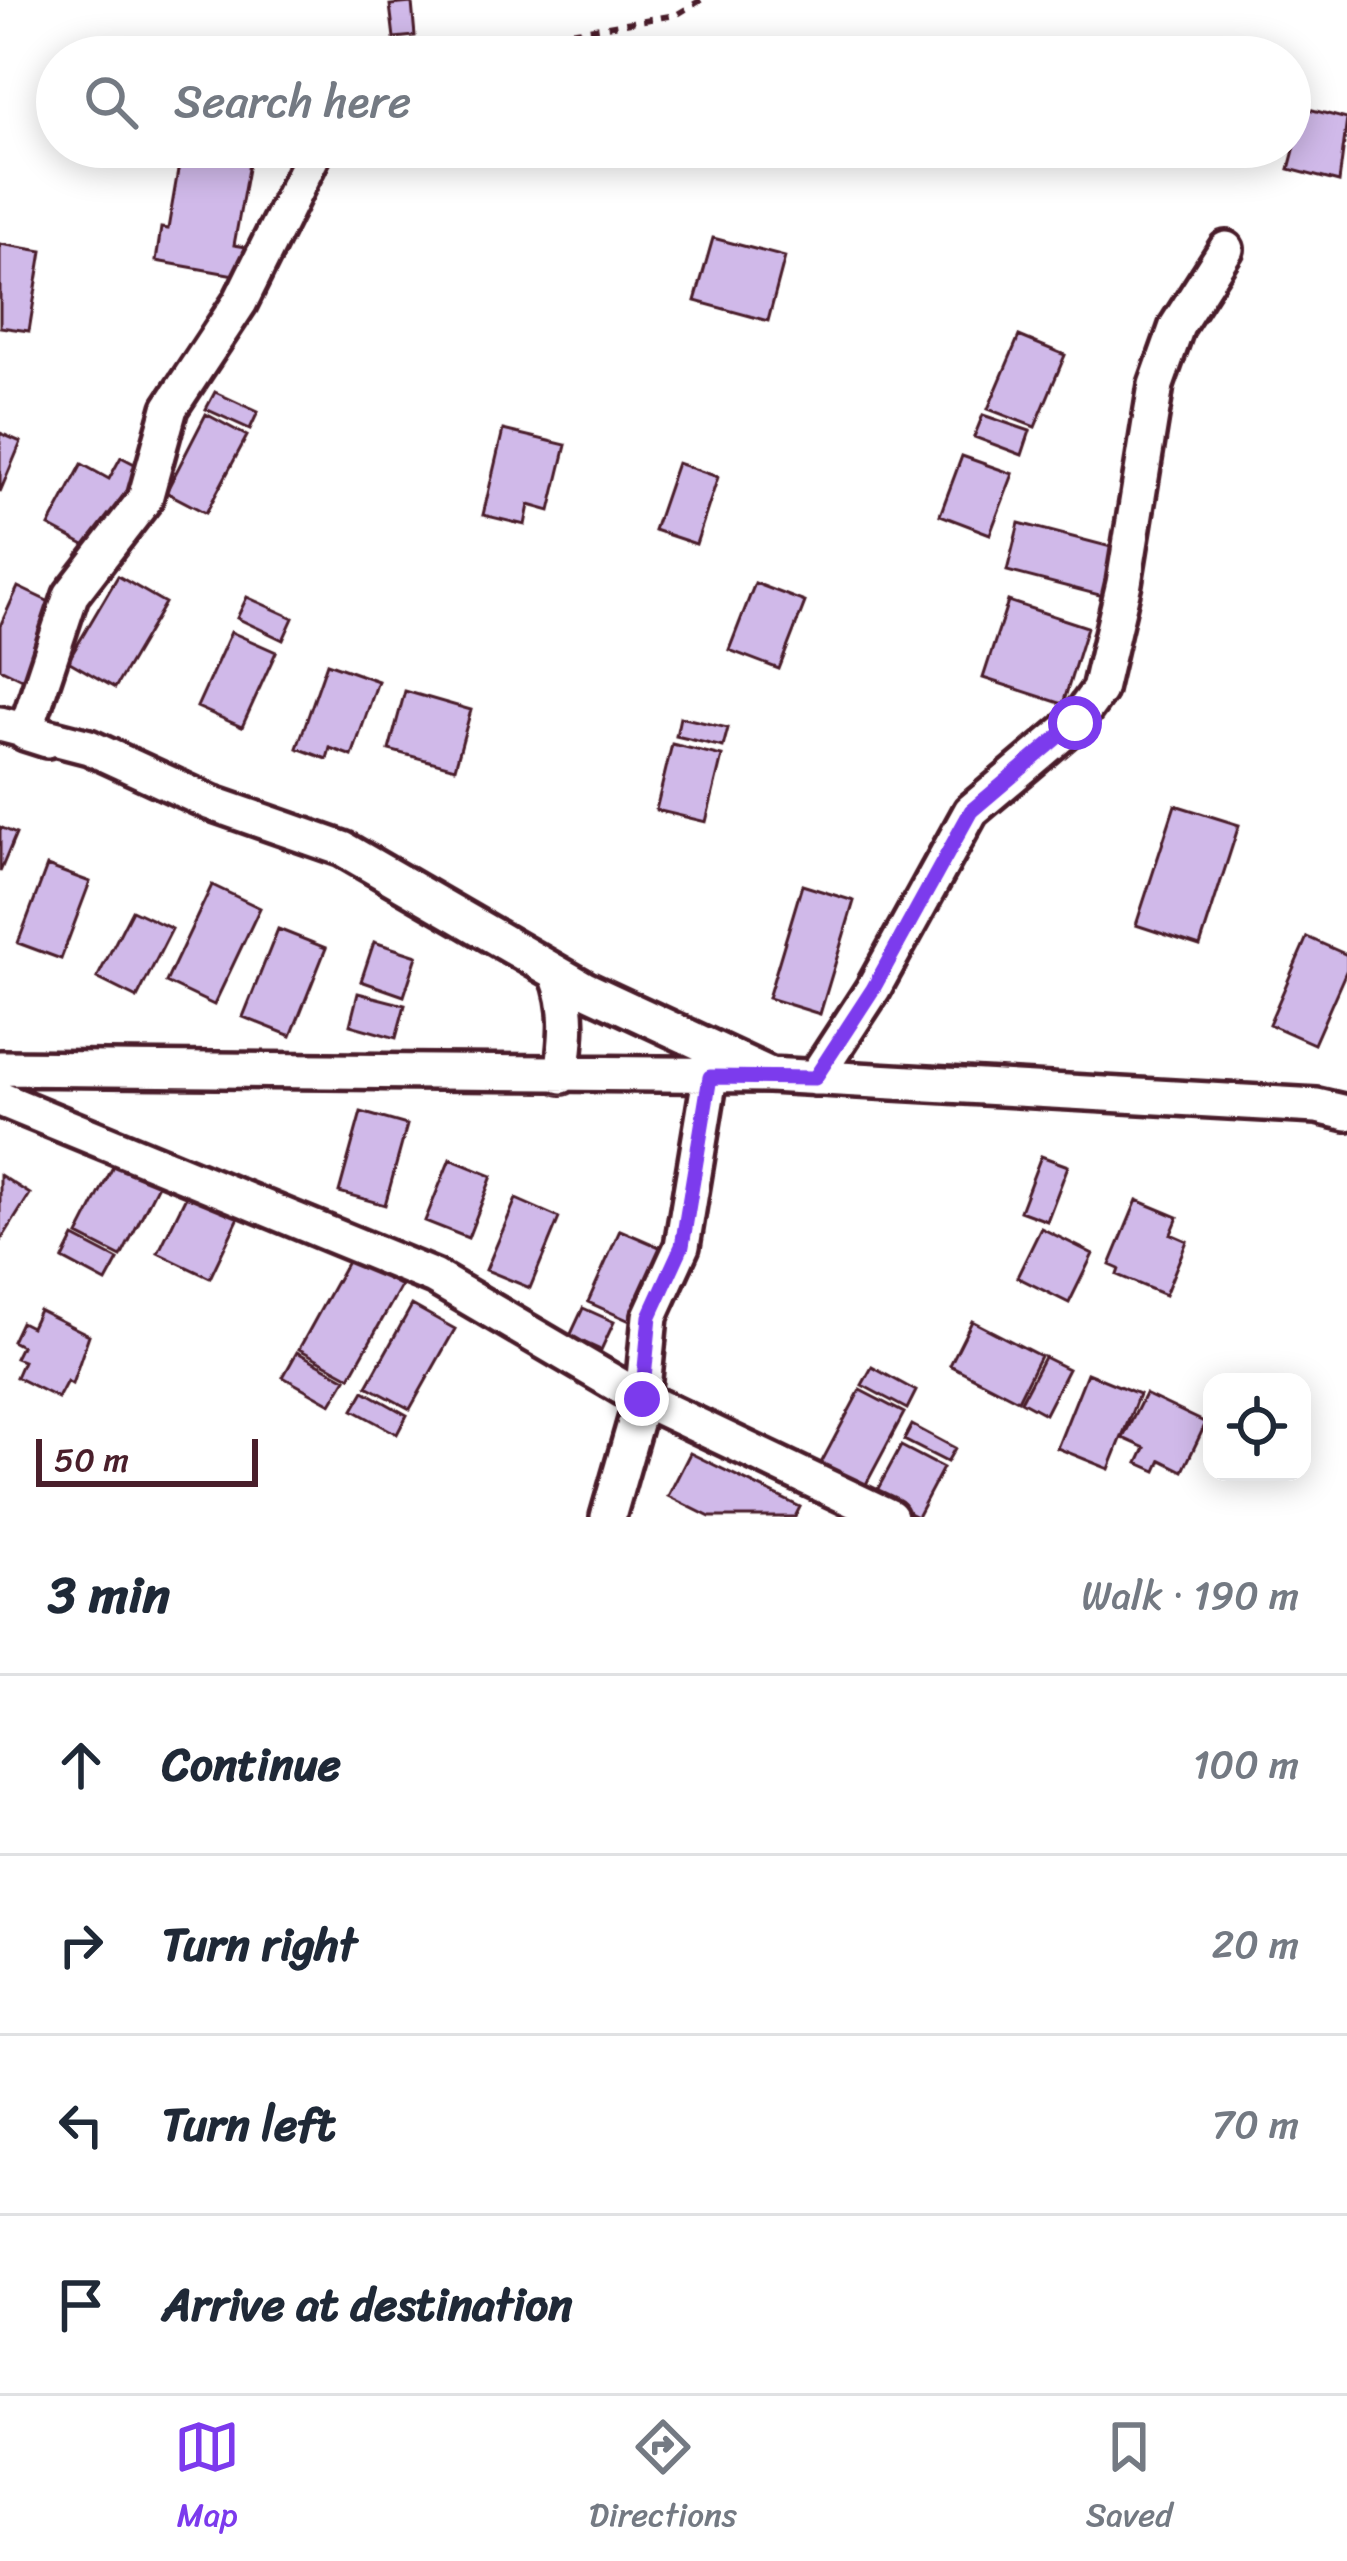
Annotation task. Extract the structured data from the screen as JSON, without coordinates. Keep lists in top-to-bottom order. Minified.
{"scale_bar":"50 m","page":{"search":"Search here","scale":"50 m","heading":["3 min","Walk · 190 m"],"list":[["Continue","100 m"],["Turn right","20 m"],["Turn left","70 m"],"Arrive at destination"],"nav":["Map","Directions","Saved"]}}
